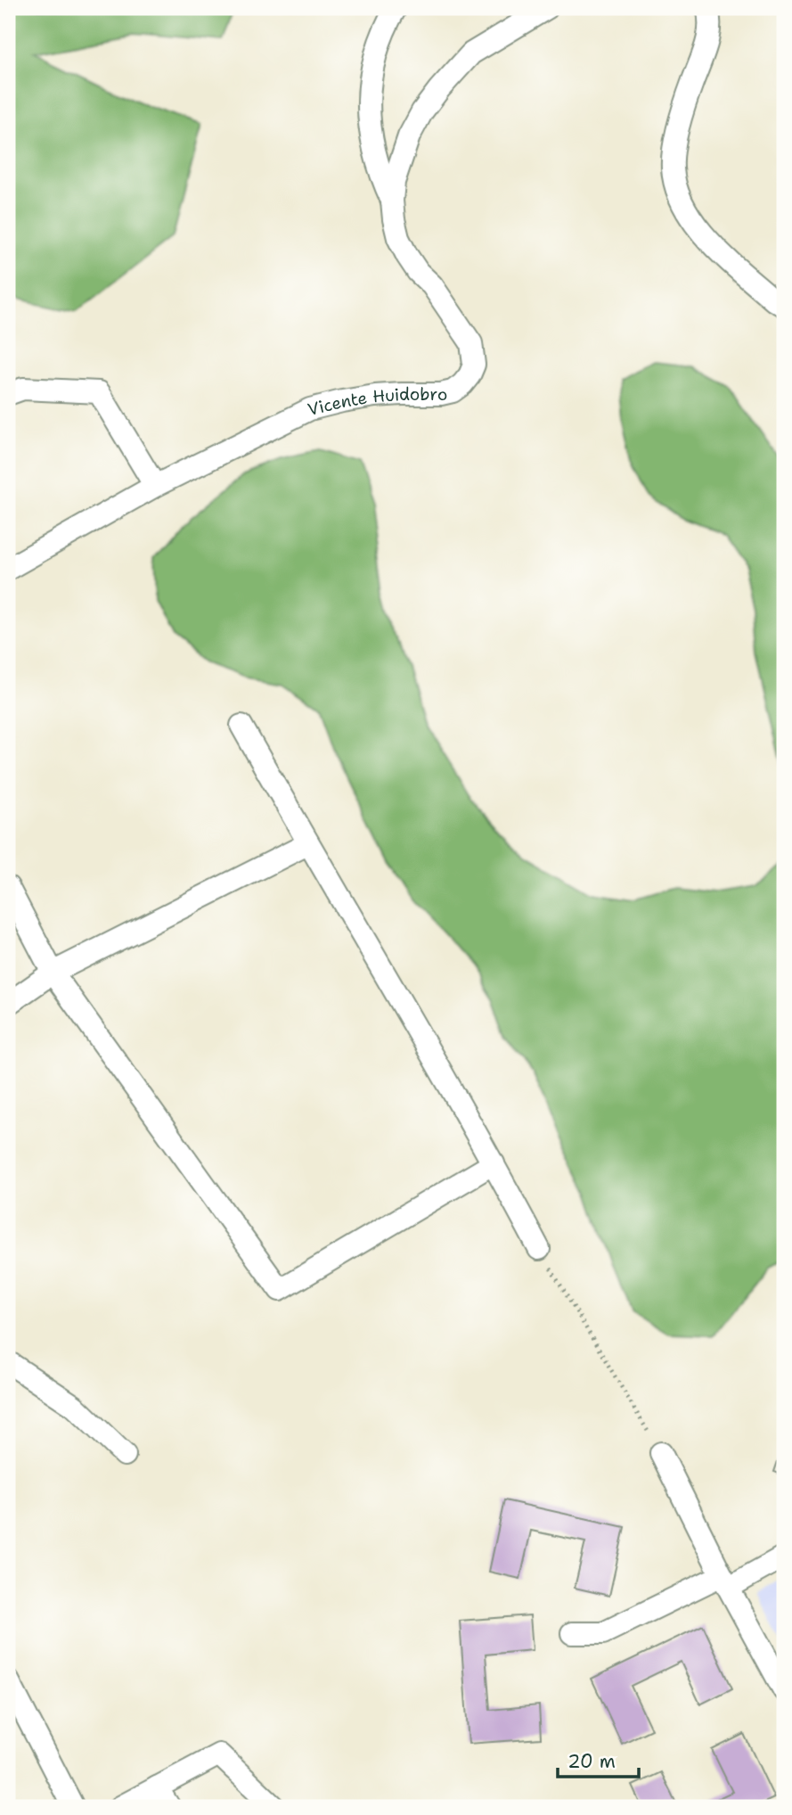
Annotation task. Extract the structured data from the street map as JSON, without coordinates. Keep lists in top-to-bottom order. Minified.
{"streets":{"street":["Vicente Huidobro"]},"scale_bar":"20 m"}
